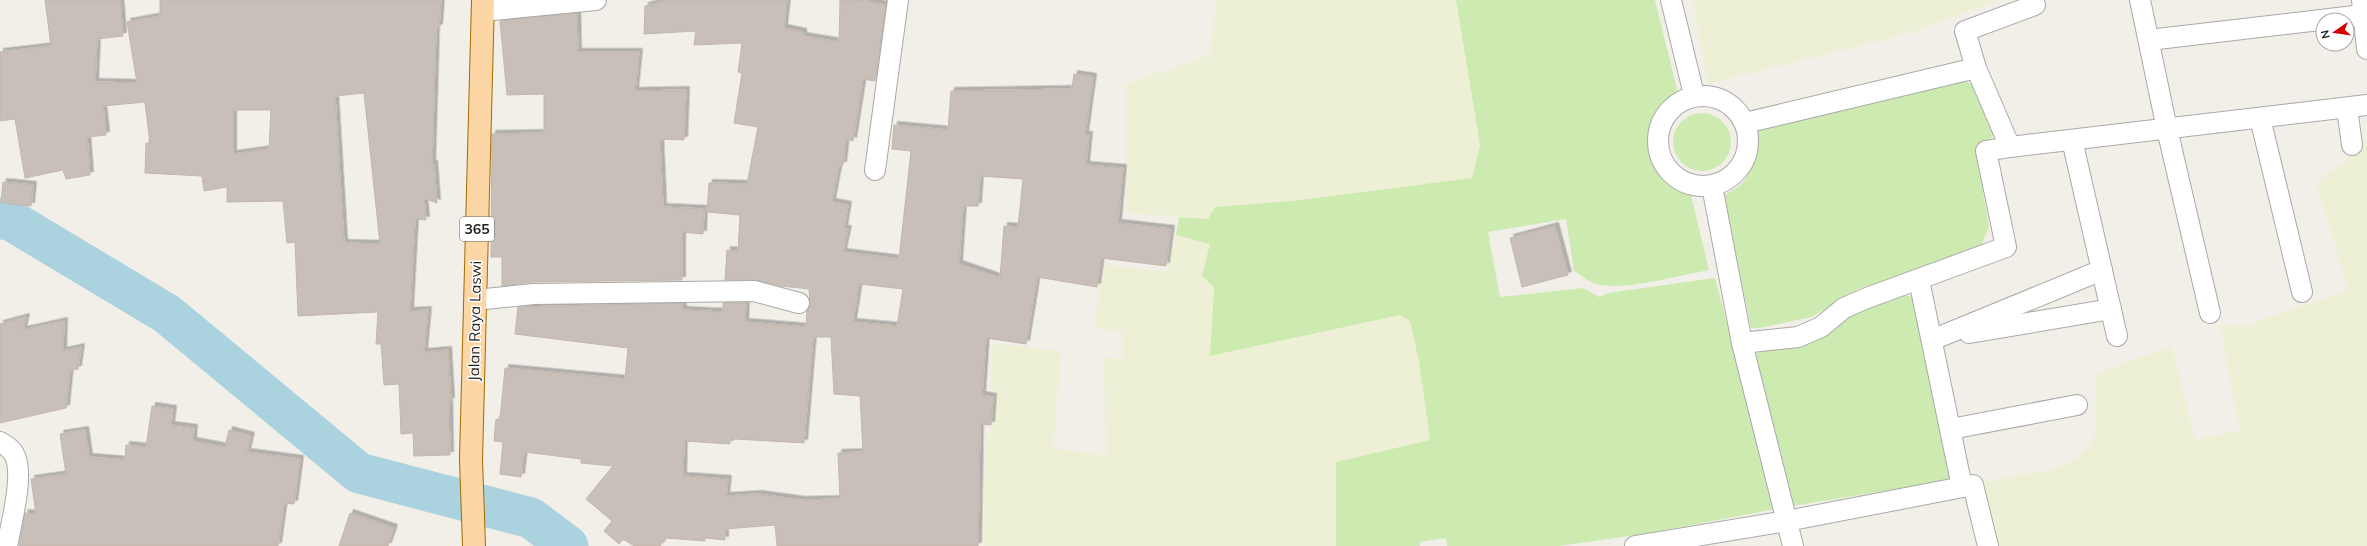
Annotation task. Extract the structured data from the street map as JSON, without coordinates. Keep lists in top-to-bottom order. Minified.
{"streets":{"main road":["365","Jalan Raya Laswi"]},"north":"left"}
